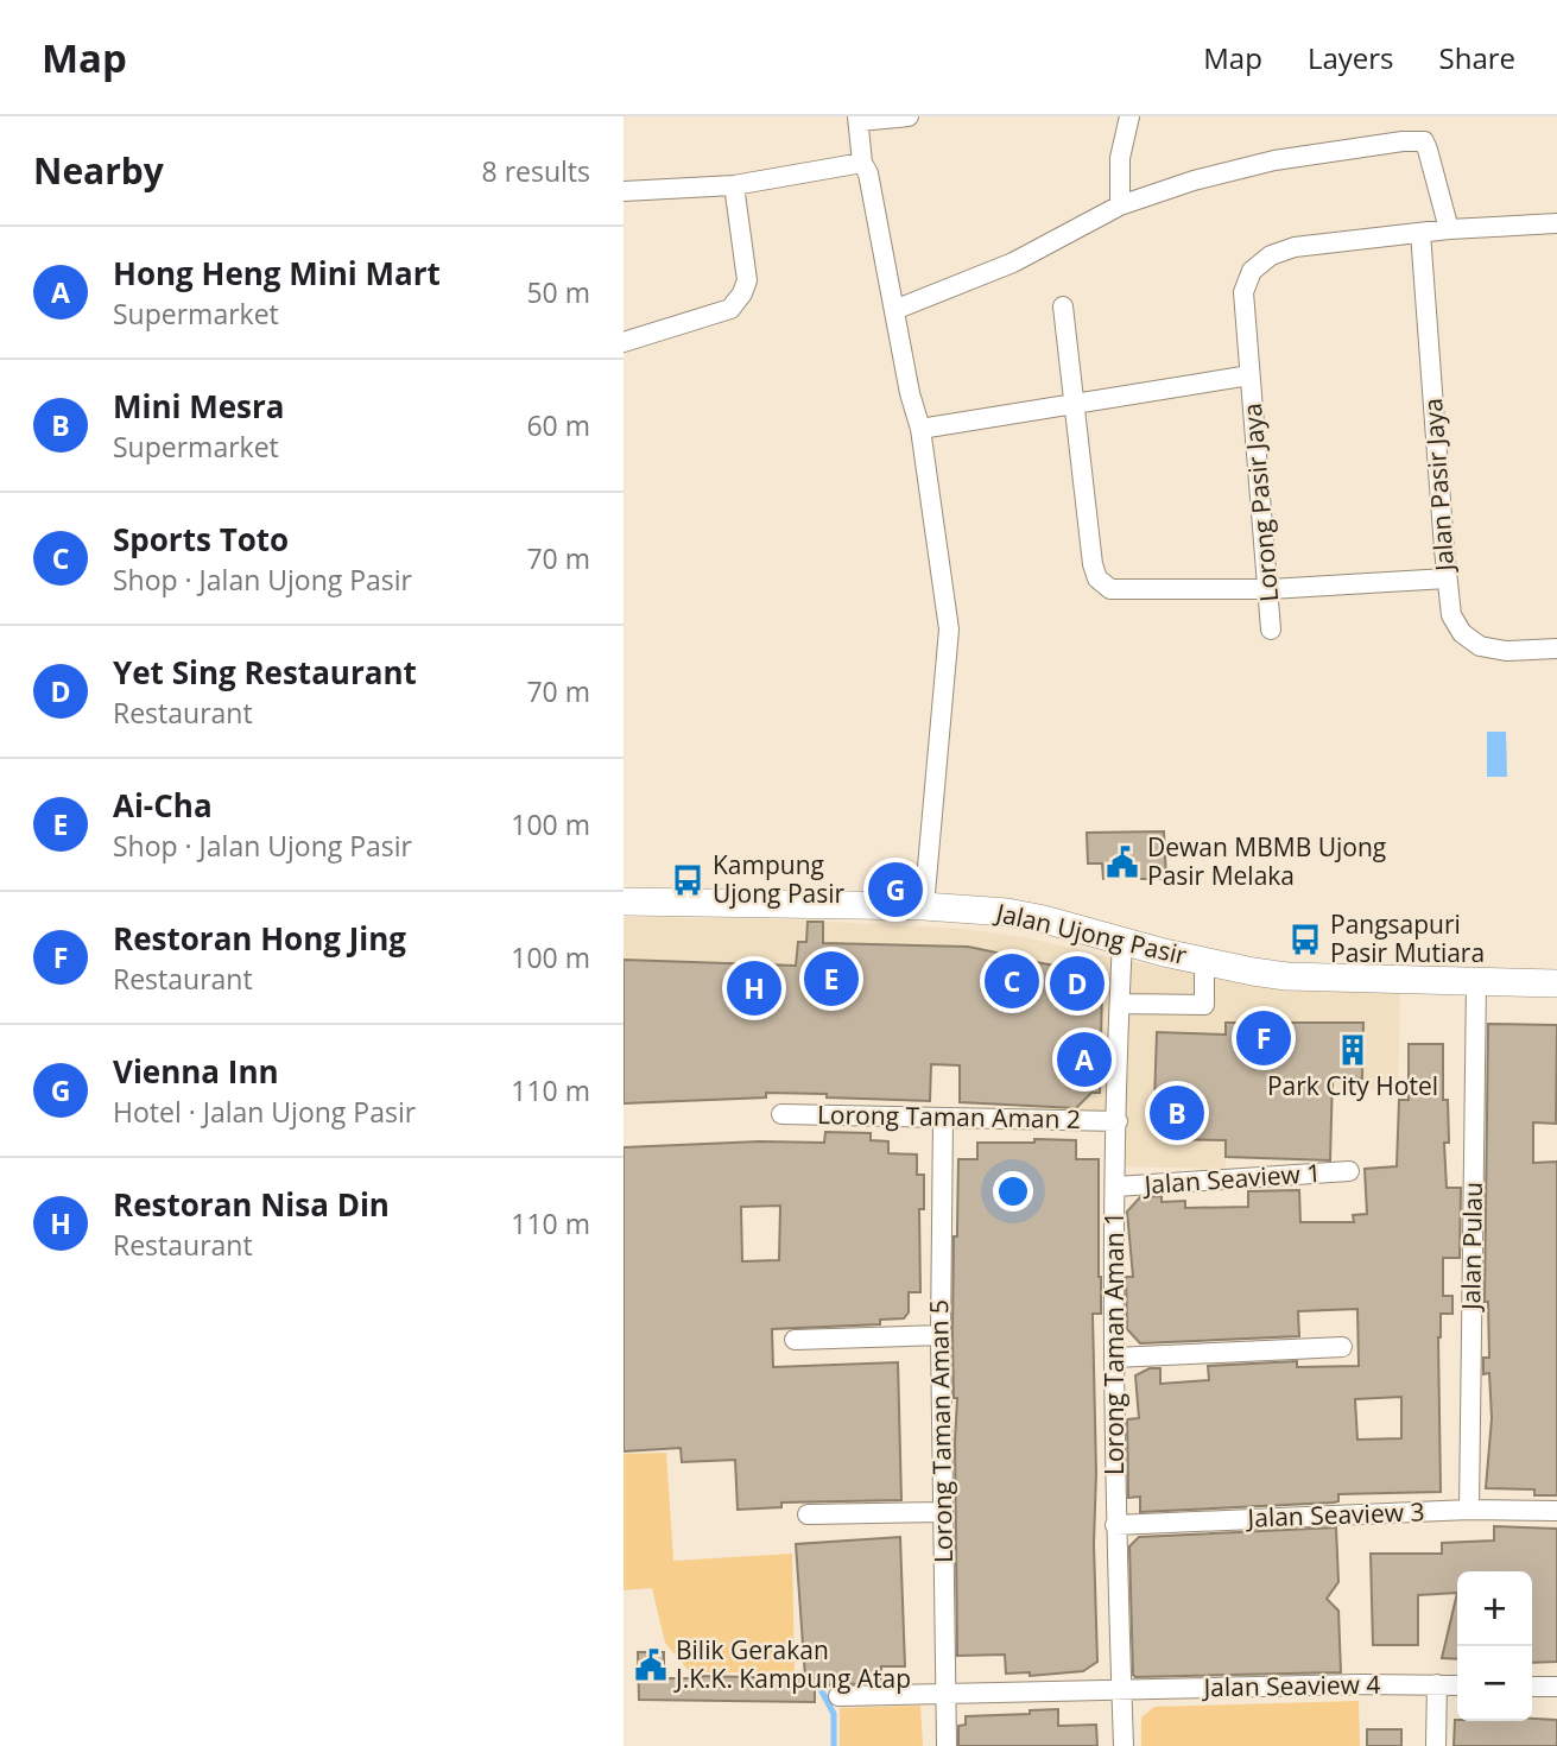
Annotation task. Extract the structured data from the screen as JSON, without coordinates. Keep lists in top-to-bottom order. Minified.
{"streets":{"main road":["Jalan Ujong Pasir"],"street":["Jalan Pasir Jaya","Lorong Pasir Jaya","Lorong Taman Aman 2","Jalan Seaview 1","Jalan Pulau","Lorong Taman Aman 1","Lorong Taman Aman 5","Jalan Seaview 3","Jalan Seaview 4"]},"crossings":[["Jalan Pasir Jaya","Lorong Pasir Jaya"],["Jalan Ujong Pasir","Jalan Pulau"],["Jalan Ujong Pasir","Lorong Taman Aman 1"],["Lorong Taman Aman 2","Lorong Taman Aman 1"],["Lorong Taman Aman 2","Lorong Taman Aman 5"],["Jalan Seaview 1","Lorong Taman Aman 1"],["Jalan Pulau","Jalan Seaview 3"],["Lorong Taman Aman 1","Jalan Seaview 3"],["Lorong Taman Aman 1","Jalan Seaview 4"],["Lorong Taman Aman 5","Jalan Seaview 4"]],"places":{"public building":["Dewan MBMB Ujong Pasir Melaka","Bilik Gerakan J.K.K. Kampung Atap"],"bus stop":["Kampung Ujong Pasir","Pangsapuri Pasir Mutiara"],"building":["Park City Hotel"]},"page":{"header":"Map","nav":["Map","Layers","Share"],"heading":["Nearby","8 results"],"list":[{"mark":"A","name":"Hong Heng Mini Mart","note":"Supermarket","value":"50 m"},{"mark":"B","name":"Mini Mesra","note":"Supermarket","value":"60 m"},{"mark":"C","name":"Sports Toto","note":"Shop · Jalan Ujong Pasir","value":"70 m"},{"mark":"D","name":"Yet Sing Restaurant","note":"Restaurant","value":"70 m"},{"mark":"E","name":"Ai-Cha","note":"Shop · Jalan Ujong Pasir","value":"100 m"},{"mark":"F","name":"Restoran Hong Jing","note":"Restaurant","value":"100 m"},{"mark":"G","name":"Vienna Inn","note":"Hotel · Jalan Ujong Pasir","value":"110 m"},{"mark":"H","name":"Restoran Nisa Din","note":"Restaurant","value":"110 m"}],"pins":["G","E","C","D","H","F","A","B"],"map_buttons":["+","−"]}}
